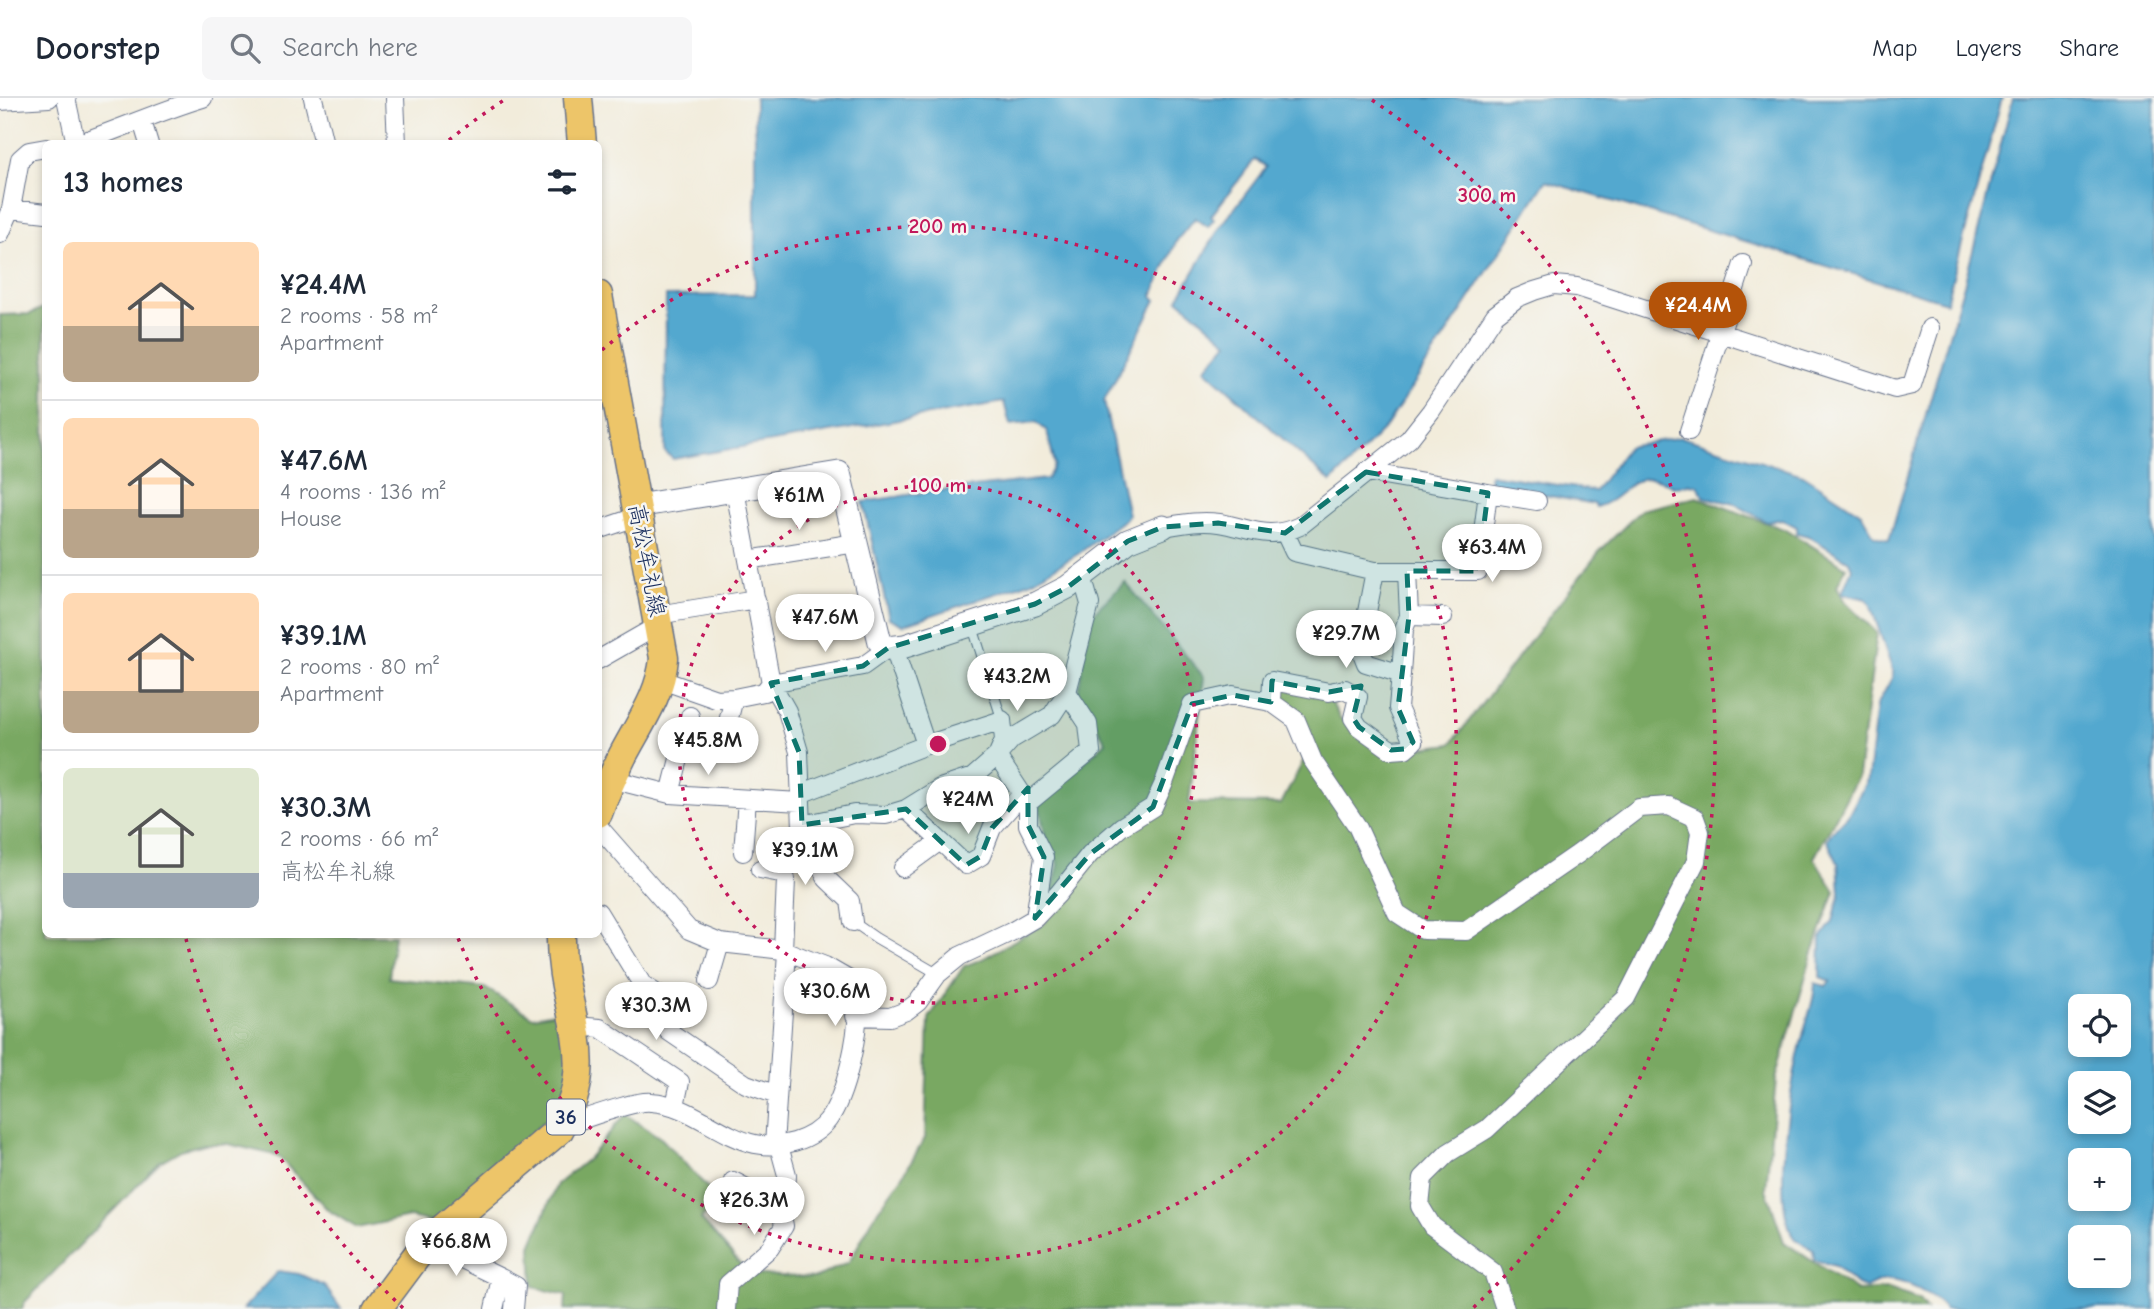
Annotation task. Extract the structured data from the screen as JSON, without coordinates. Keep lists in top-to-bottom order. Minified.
{"streets":{"main road":["高松牟礼線","36"]},"page":{"header":"Doorstep","search":"Search here","nav":["Map","Layers","Share"],"heading":"13 homes","list":[{"name":"¥24.4M","note":"2 rooms · 58 m² · Apartment"},{"name":"¥47.6M","note":"4 rooms · 136 m² · House"},{"name":"¥39.1M","note":"2 rooms · 80 m² · Apartment"},{"name":"¥30.3M","note":"2 rooms · 66 m² · 高松牟礼線"}],"price":["¥24.4M","¥61M","¥63.4M","¥47.6M","¥29.7M","¥43.2M","¥45.8M","¥24M","¥39.1M","¥30.6M","¥30.3M","¥26.3M","¥66.8M"],"map_buttons":["+","−"]},"rings":["300 m","200 m","100 m"]}
